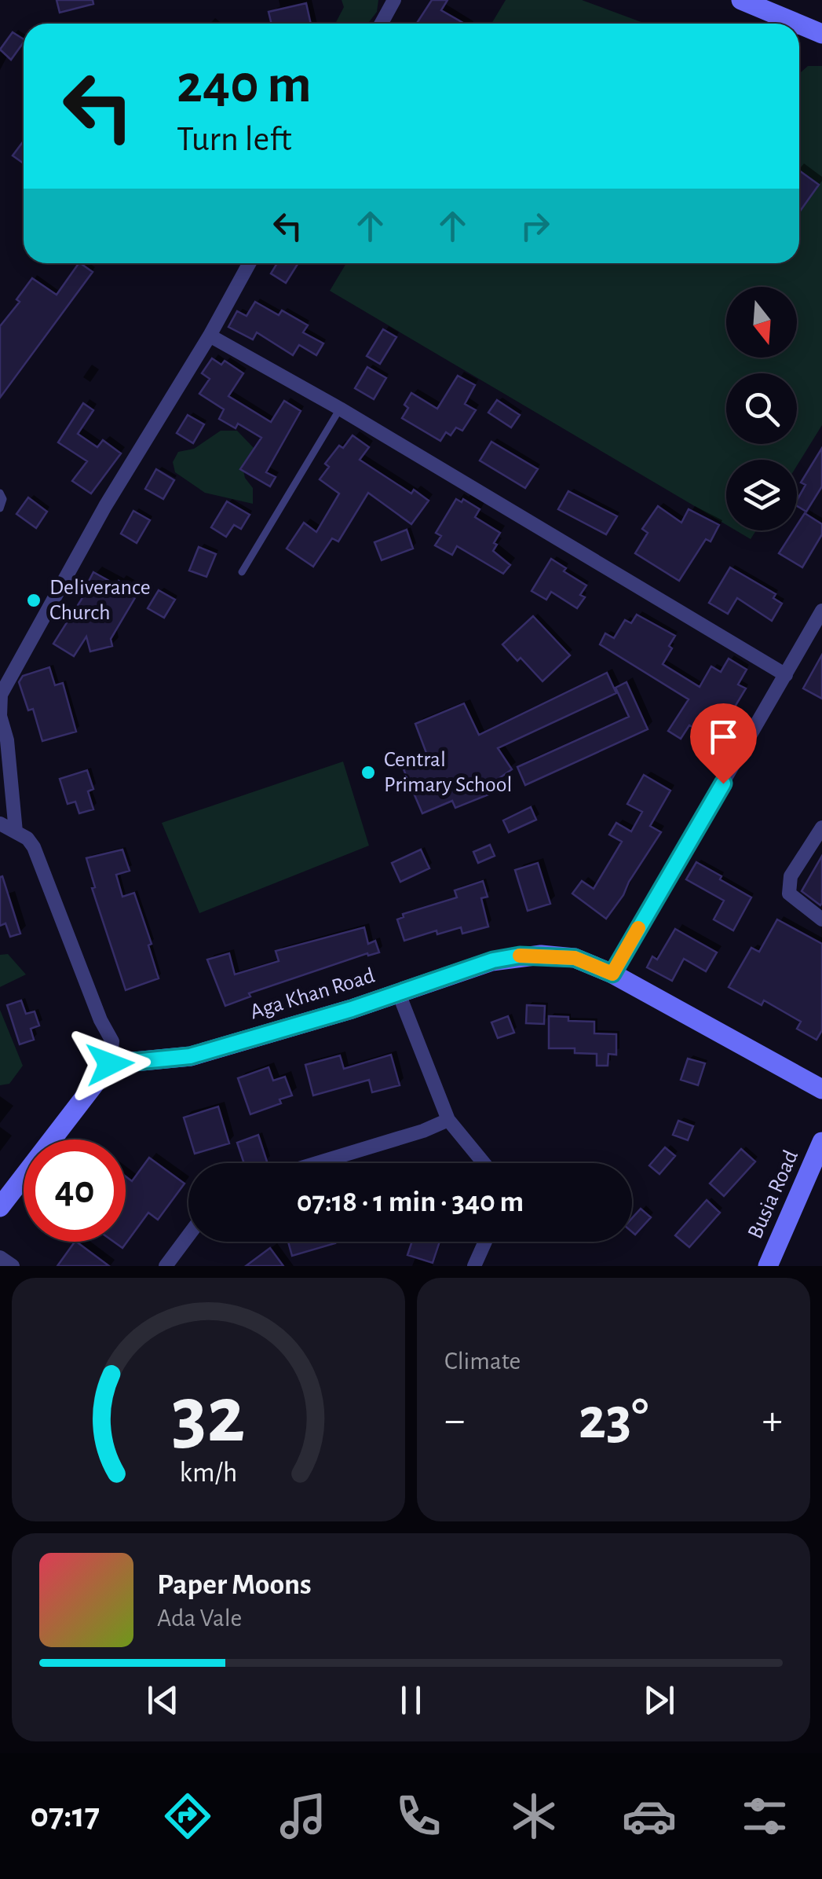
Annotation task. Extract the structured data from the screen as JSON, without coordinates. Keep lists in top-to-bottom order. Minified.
{"streets":{"street":["Aga Khan Road","Busia Road"]},"places":["Deliverance Church","Central Primary School"],"north":"bottom","page":{"turn":["240 m","Turn left"],"limit":"40","trip":"07:18 · 1 min · 340 m","tile":"Climate","heat":["−","23°","+"],"song":["Paper Moons","Ada Vale"],"tabs":"07:17","gauge":["32","km/h"]}}
